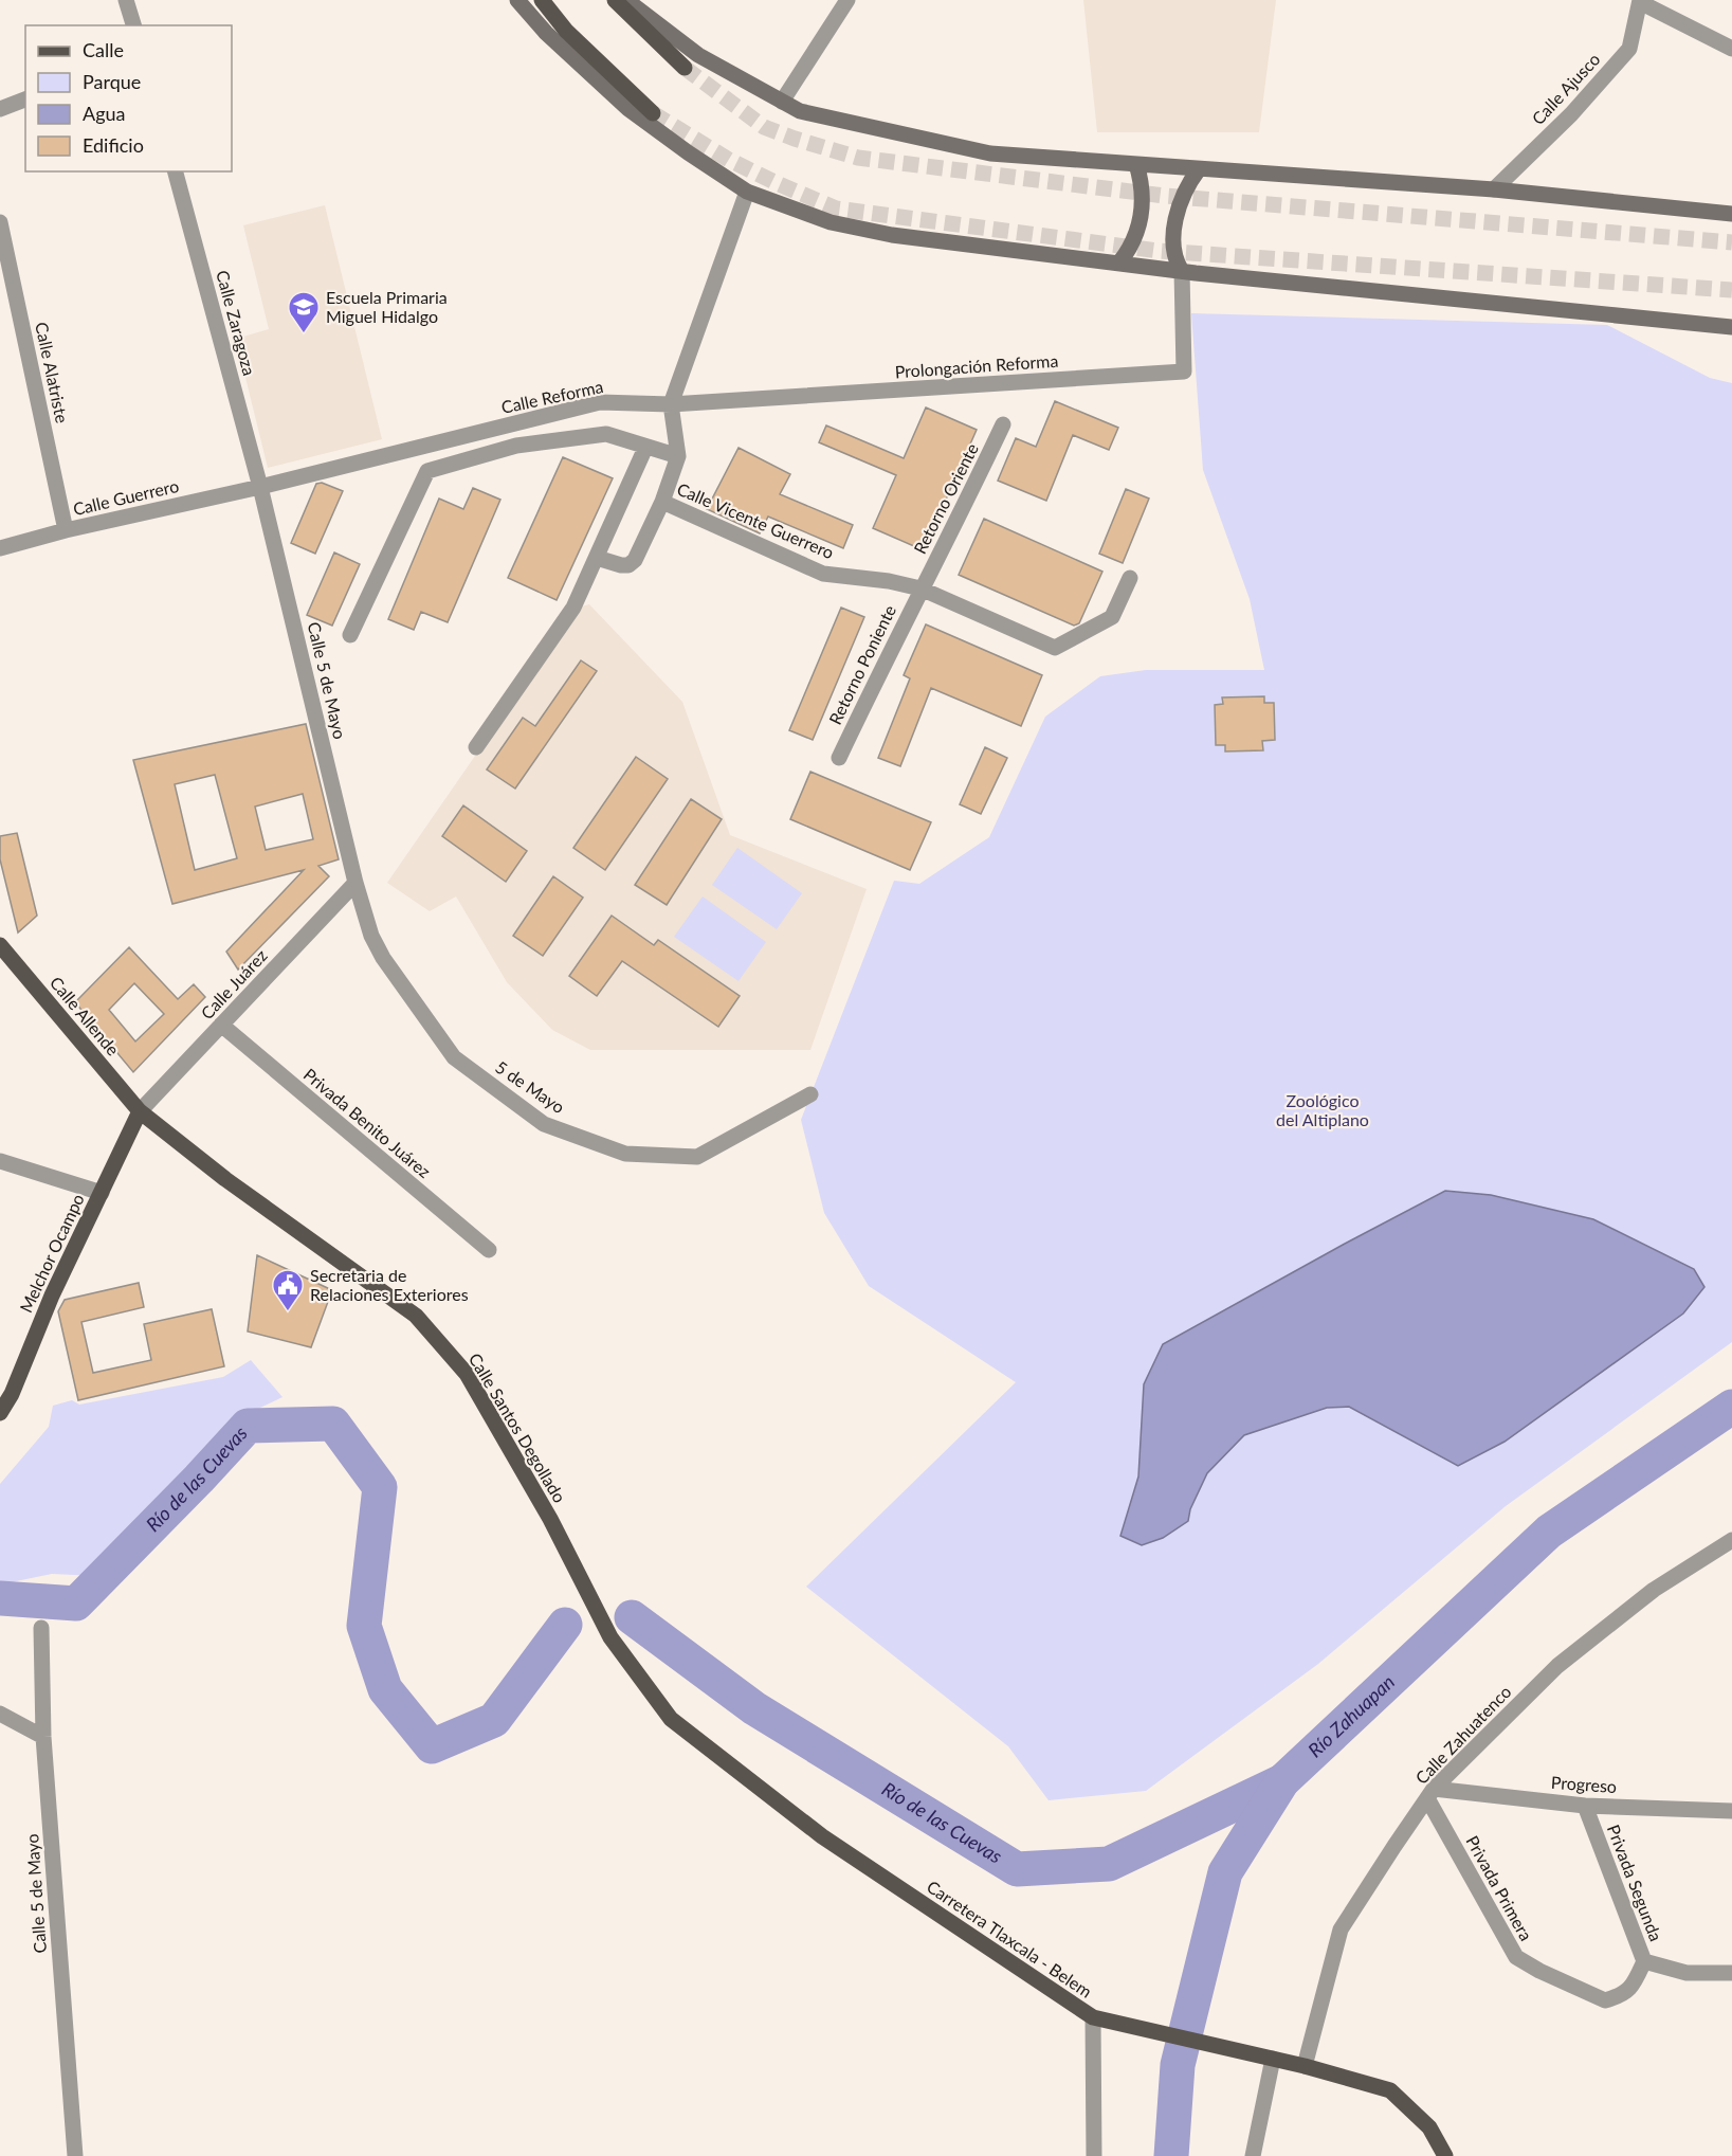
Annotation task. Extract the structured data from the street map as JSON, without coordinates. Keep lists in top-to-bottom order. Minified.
{"streets":{"main road":["Calle Allende","Melchor Ocampo","Calle Santos Degollado","Carretera Tlaxcala - Belem"],"street":["Calle Ajusco","Calle Zaragoza","Prolongación Reforma","Calle Alatriste","Calle Reforma","Calle Guerrero","Retorno Oriente","Calle Vicente Guerrero","Retorno Poniente","Calle 5 de Mayo","Calle Juárez","5 de Mayo","Privada Benito Juárez","Calle Zahuatenco","Progreso","Privada Segunda","Privada Primera"]},"crossings":[["Calle Zaragoza","Calle Reforma"],["Calle Zaragoza","Calle Guerrero"],["Calle Zaragoza","Calle 5 de Mayo"],["Prolongación Reforma","Calle Reforma"],["Calle Alatriste","Calle Guerrero"],["Calle Reforma","Calle Guerrero"],["Calle Reforma","Calle 5 de Mayo"],["Calle Guerrero","Calle 5 de Mayo"],["Retorno Oriente","Calle Vicente Guerrero"],["Retorno Oriente","Retorno Poniente"],["Calle Vicente Guerrero","Retorno Poniente"],["Calle 5 de Mayo","Calle Juárez"],["Calle 5 de Mayo","5 de Mayo"],["Calle Juárez","Calle Allende"],["Calle Juárez","5 de Mayo"],["Calle Juárez","Privada Benito Juárez"],["Calle Juárez","Melchor Ocampo"],["Calle Juárez","Calle Santos Degollado"],["Calle Allende","Melchor Ocampo"],["Calle Allende","Calle Santos Degollado"],["Melchor Ocampo","Calle Santos Degollado"],["Calle Santos Degollado","Carretera Tlaxcala - Belem"],["Calle Zahuatenco","Progreso"],["Calle Zahuatenco","Privada Primera"],["Calle Zahuatenco","Carretera Tlaxcala - Belem"],["Progreso","Privada Segunda"],["Progreso","Privada Primera"],["Privada Segunda","Privada Primera"]],"water":["Río de las Cuevas","Río Zahuapan"],"parks":["Zoológico del Altiplano"],"places":{"school or university":["Escuela Primaria Miguel Hidalgo"],"public building":["Secretaria de Relaciones Exteriores"]},"legend":["Calle","Parque","Agua","Edificio"]}
